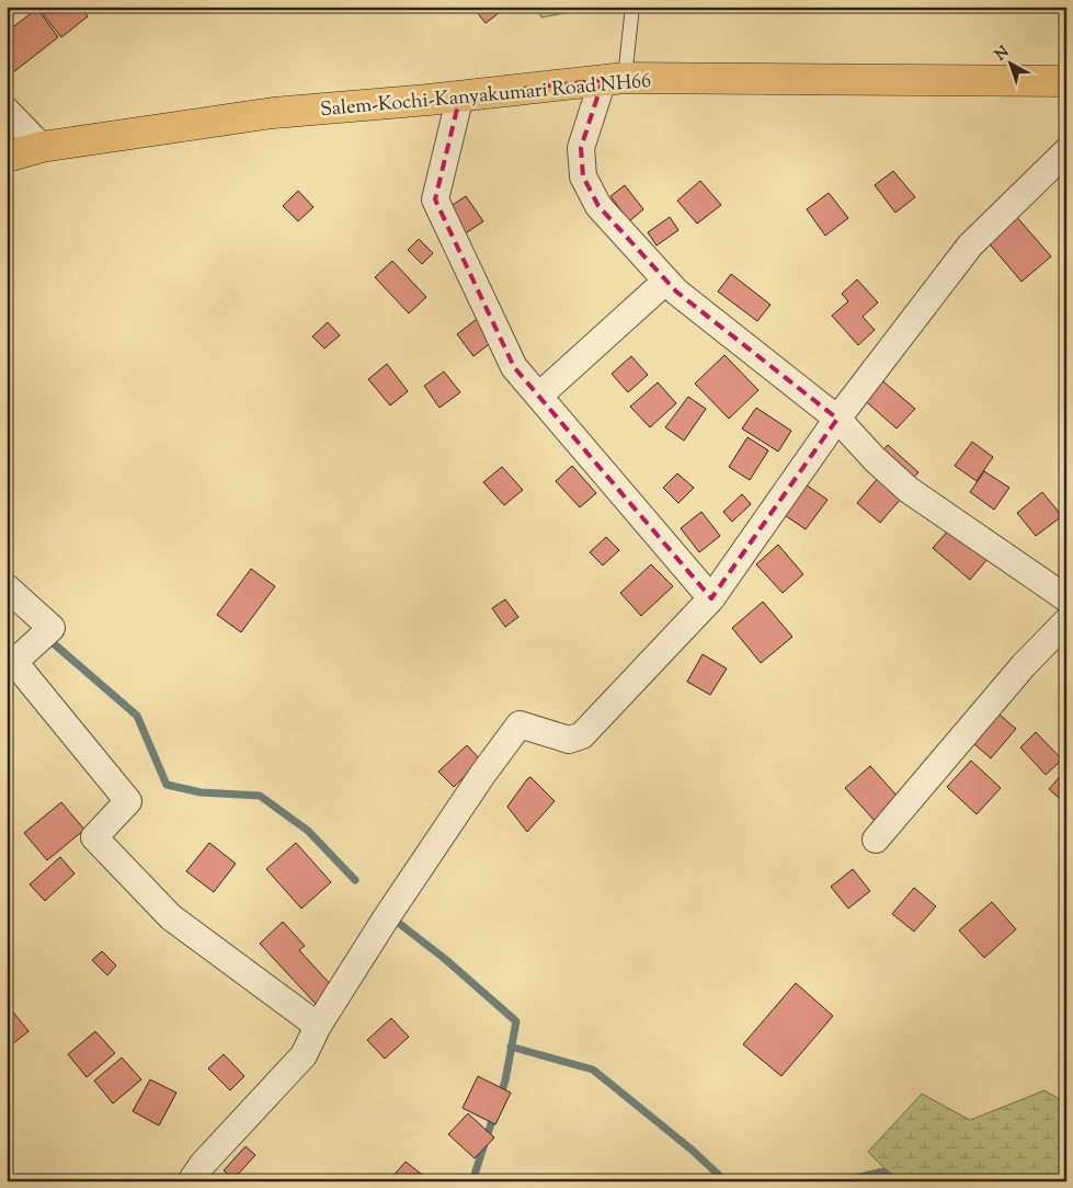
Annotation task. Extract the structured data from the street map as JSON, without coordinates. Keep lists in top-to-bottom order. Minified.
{"streets":{"highway":["Salem-Kochi-Kanyakumari Road NH66"]},"north":"top left"}
